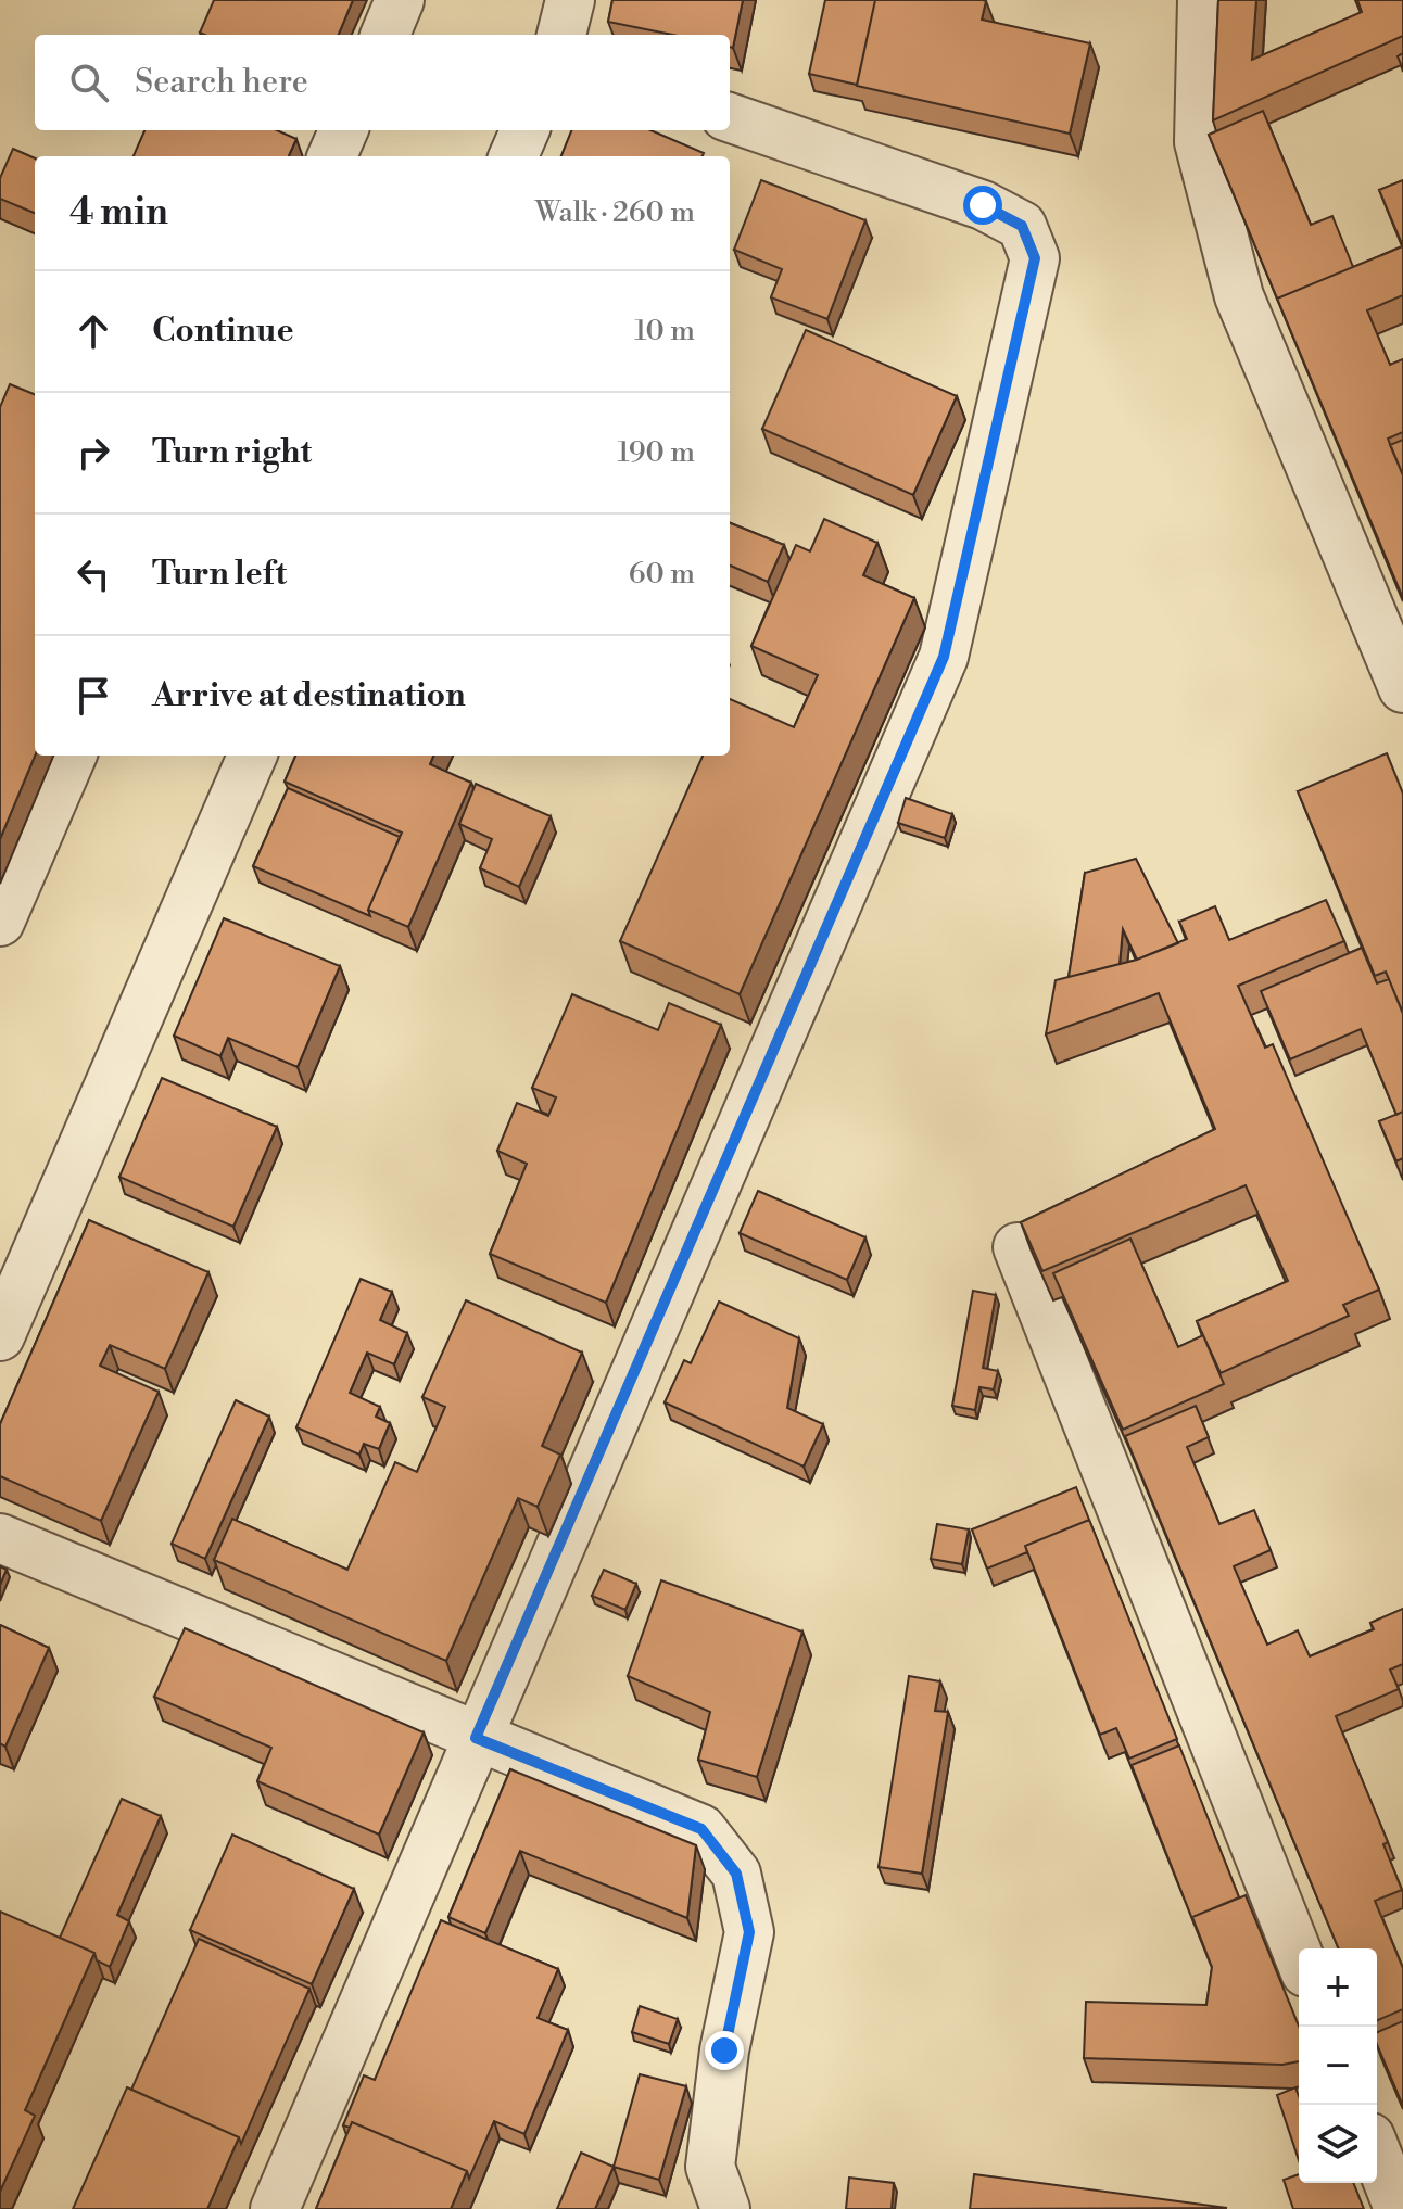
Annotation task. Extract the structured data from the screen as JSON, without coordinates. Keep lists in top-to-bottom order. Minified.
{"page":{"search":"Search here","heading":["4 min","Walk · 260 m"],"list":[["Continue","10 m"],["Turn right","190 m"],["Turn left","60 m"],"Arrive at destination"],"map_buttons":["+","−"]}}
